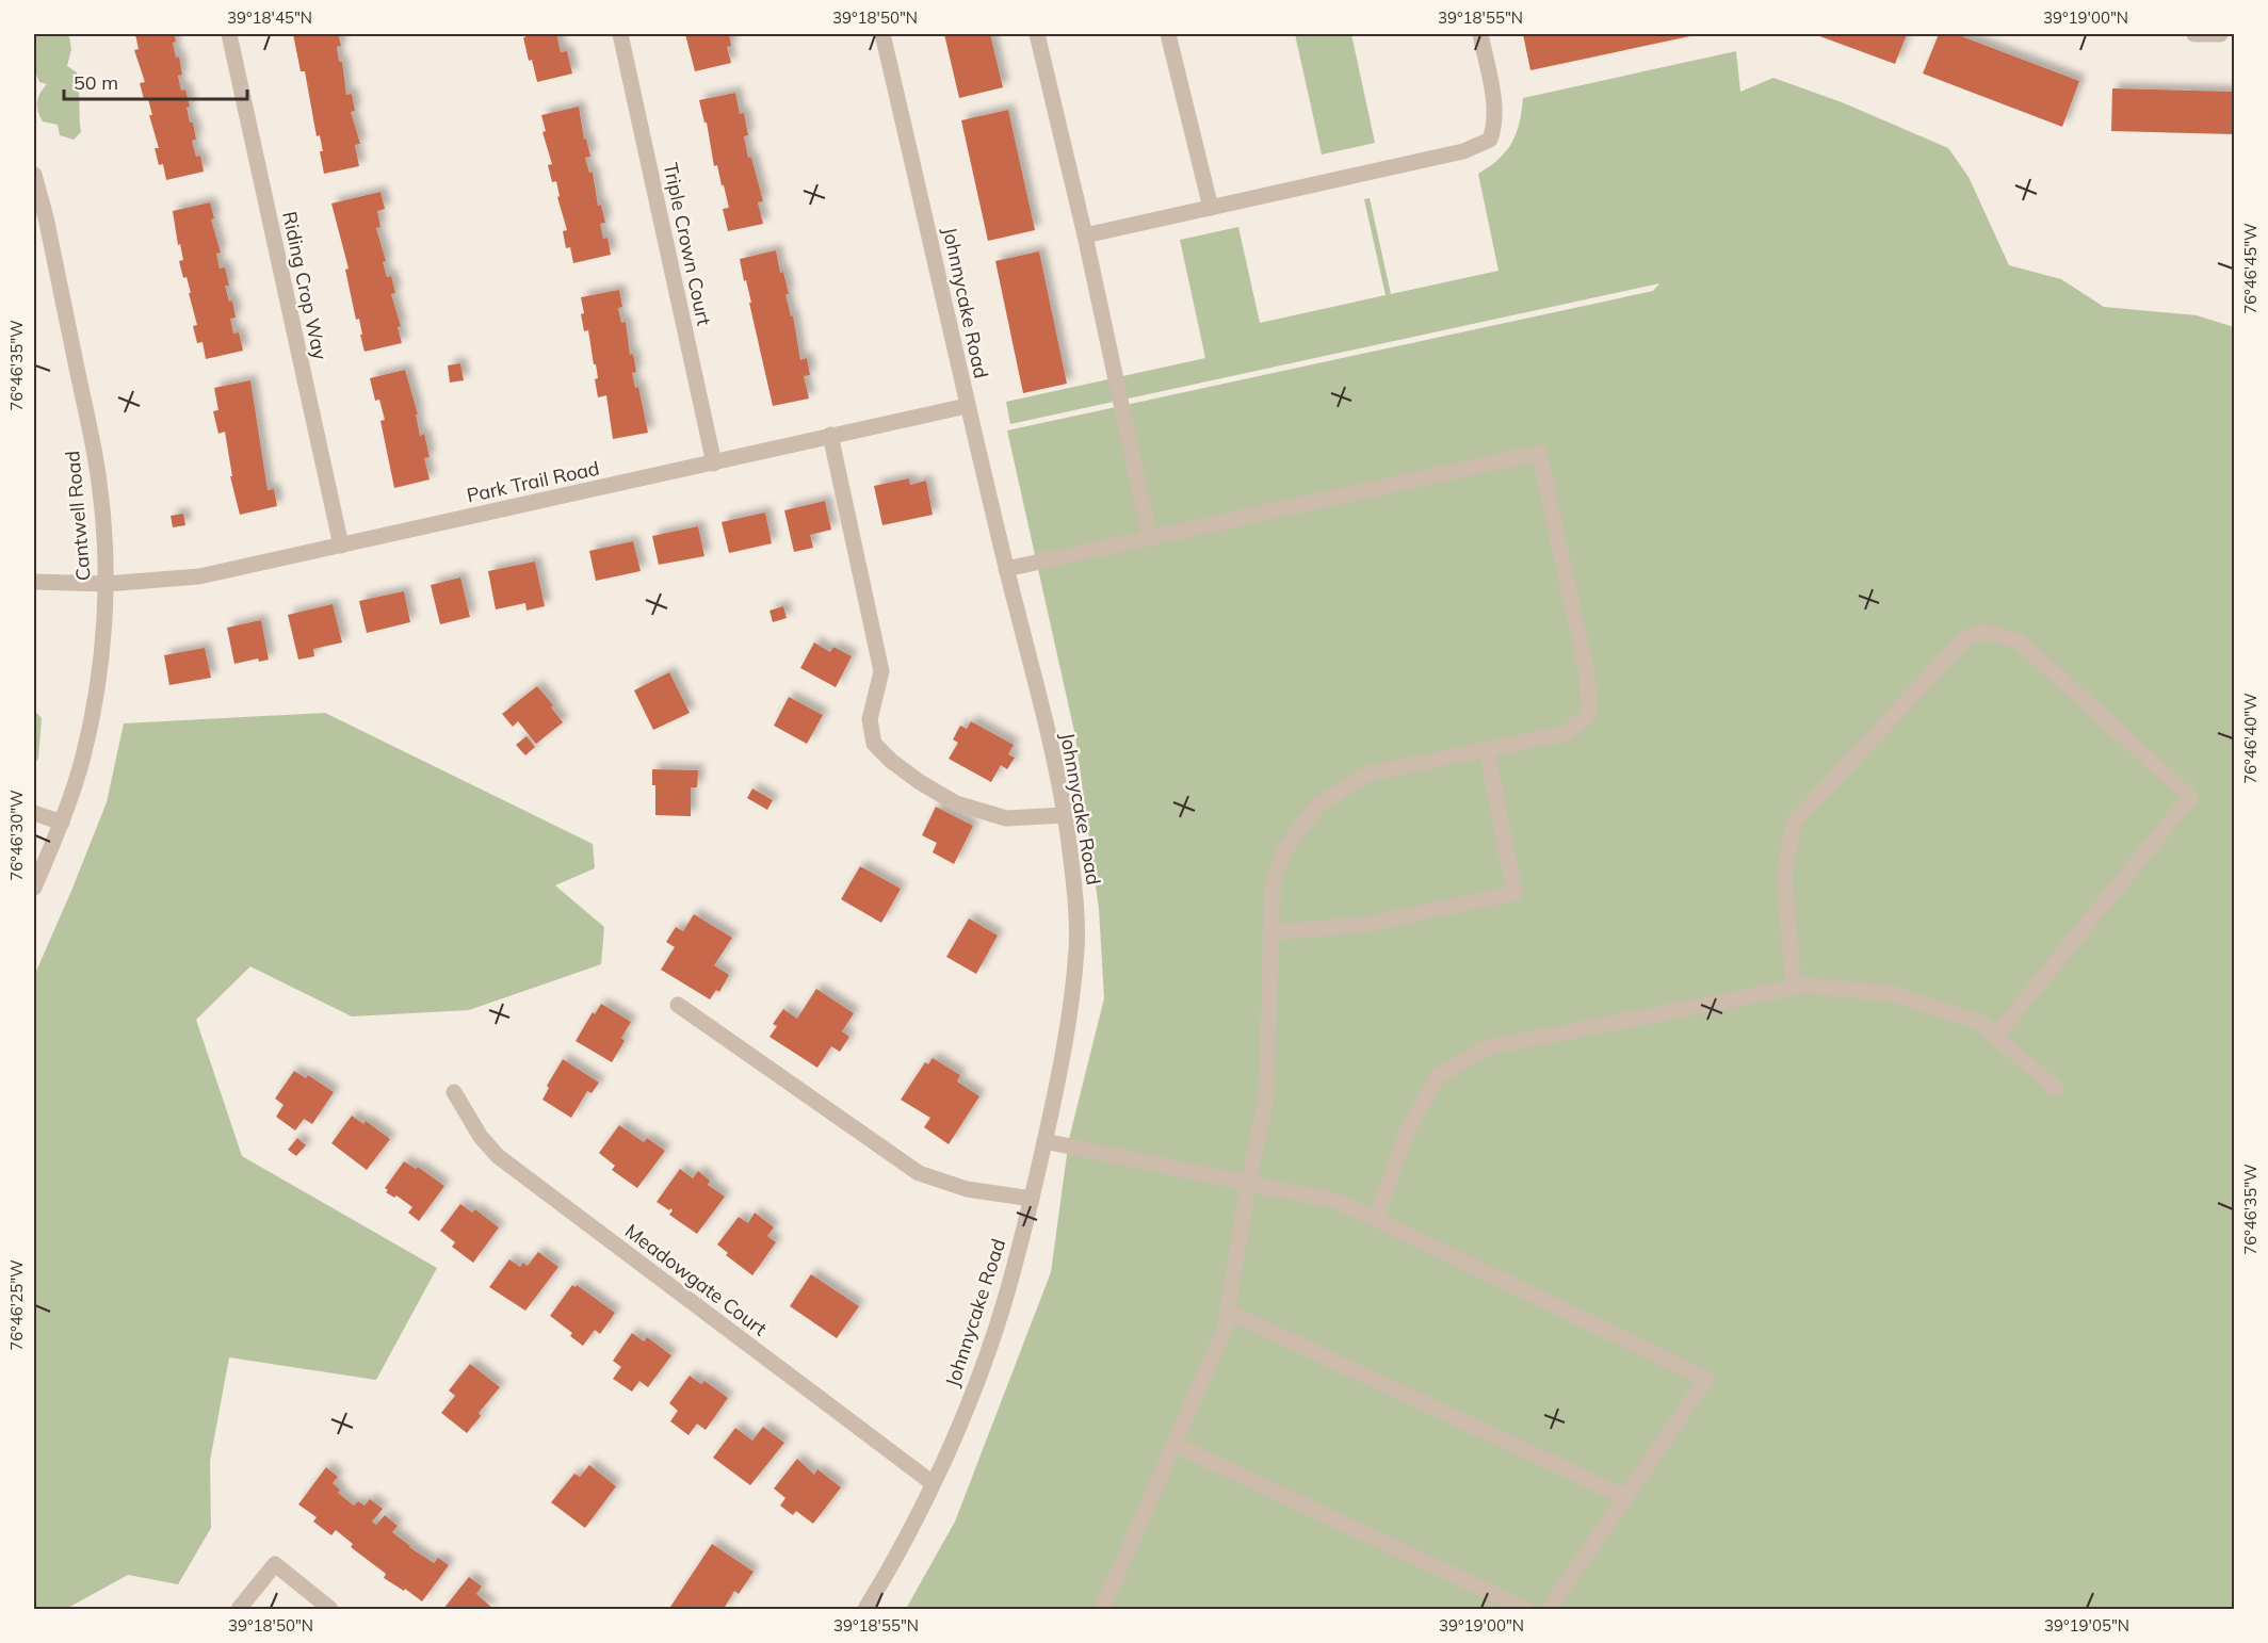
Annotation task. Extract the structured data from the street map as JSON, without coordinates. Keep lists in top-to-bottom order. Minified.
{"streets":{"street":["Triple Crown Court","Riding Crop Way","Johnnycake Road","Park Trail Road","Cantwell Road","Meadowgate Court"]},"crossings":[["Triple Crown Court","Park Trail Road"],["Riding Crop Way","Park Trail Road"],["Johnnycake Road","Park Trail Road"],["Johnnycake Road","Meadowgate Court"],["Park Trail Road","Cantwell Road"]],"scale_bar":"50 m","coordinates":["39°18'45\"N","39°18'50\"N","39°18'55\"N","39°19'00\"N","76°46'45\"W","76°46'35\"W","76°46'40\"W","76°46'30\"W","76°46'25\"W","39°19'05\"N"]}
